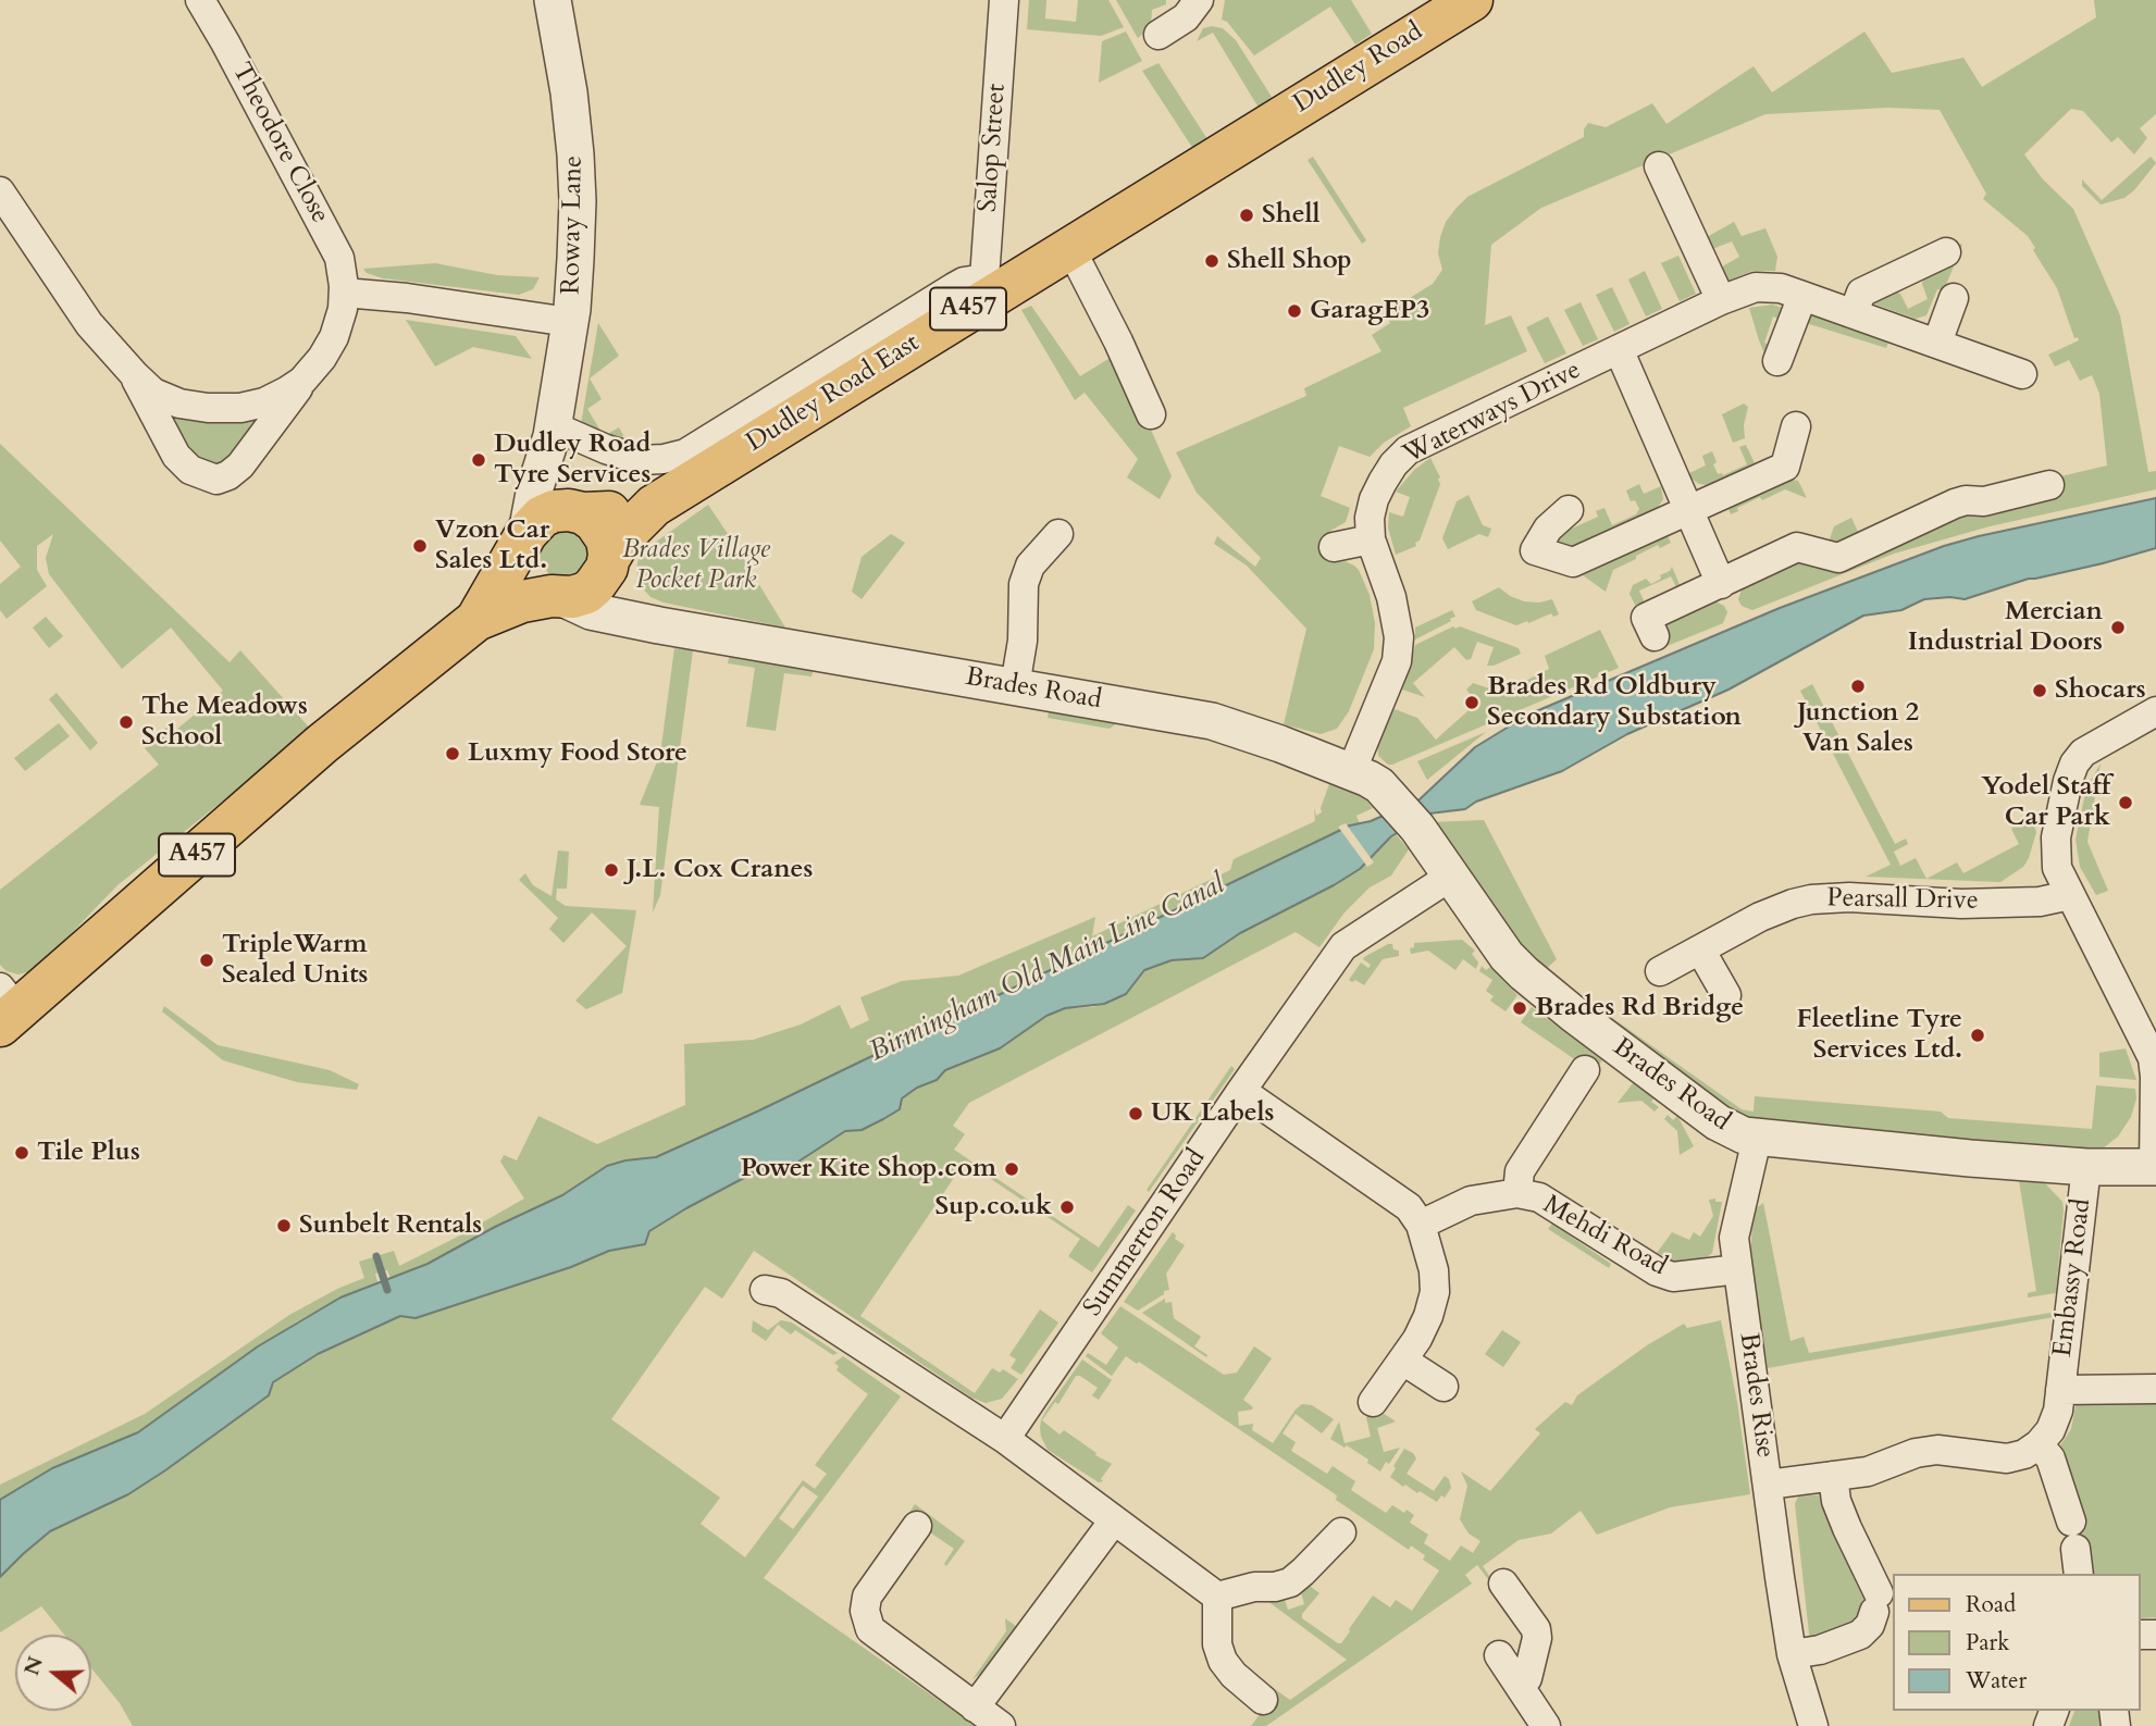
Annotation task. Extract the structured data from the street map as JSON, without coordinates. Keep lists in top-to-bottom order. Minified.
{"streets":{"main road":["Dudley Road","A457","Dudley Road East"],"street":["Theodore Close","Salop Street","Roway Lane","Waterways Drive","Brades Road","Pearsall Drive","Summerton Road","Mehdi Road","Embassy Road","Brades Rise"]},"crossings":[["Dudley Road","Dudley Road East"],["Salop Street","Dudley Road East"],["Roway Lane","Dudley Road East"],["Roway Lane","Brades Road"],["Dudley Road East","Brades Road"],["Waterways Drive","Brades Road"],["Brades Road","Summerton Road"],["Brades Road","Embassy Road"],["Brades Road","Brades Rise"],["Mehdi Road","Brades Rise"]],"water":["Birmingham Old Main Line Canal"],"parks":["Brades Village Pocket Park"],"places":["Shell","Shell Shop","GaragEP3","Dudley Road Tyre Services","Vzon Car Sales Ltd.","Mercian Industrial Doors","Junction 2 Van Sales","Shocars","Brades Rd Oldbury Secondary Substation","The Meadows School","Luxmy Food Store","Yodel Staff Car Park","J.L. Cox Cranes","TripleWarm Sealed Units","Brades Rd Bridge","Fleetline Tyre Services Ltd.","UK Labels","Tile Plus","Power Kite Shop.com","Sup.co.uk","Sunbelt Rentals"],"legend":["Road","Park","Water"],"north":"left"}
